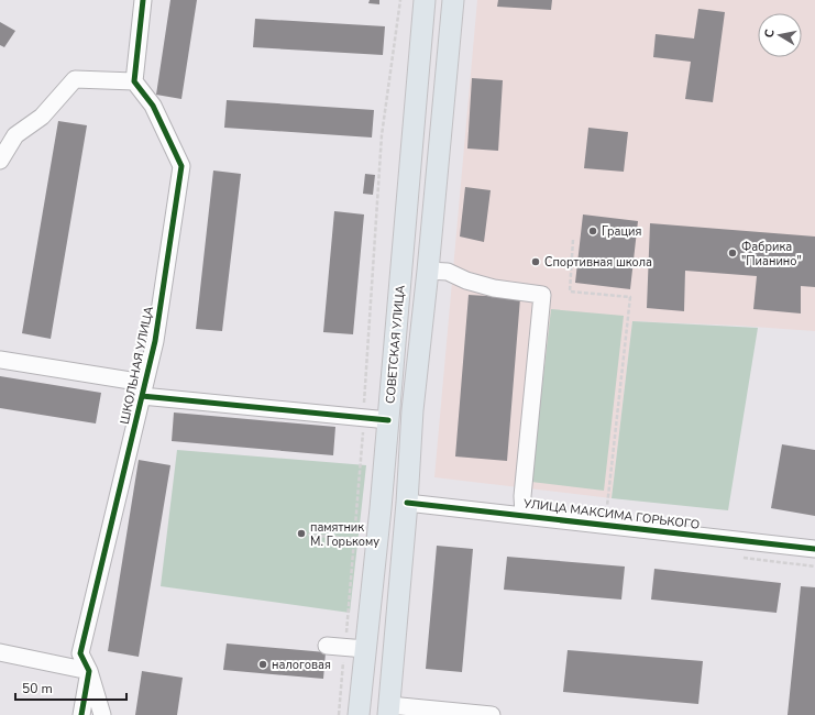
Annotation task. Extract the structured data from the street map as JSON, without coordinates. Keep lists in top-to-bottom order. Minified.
{"streets":{"main road":["СОВЕТСКАЯ УЛИЦА"],"street":["ШКОЛЬНАЯ УЛИЦА","УЛИЦА МАКСИМА ГОРЬКОГО"]},"crossings":[["СОВЕТСКАЯ УЛИЦА","УЛИЦА МАКСИМА ГОРЬКОГО"]],"places":["Грация","Фабрика \"Пианино\"","Спортивная школа","памятник М. Горькому","налоговая"],"scale_bar":"50 m","north":"left"}
